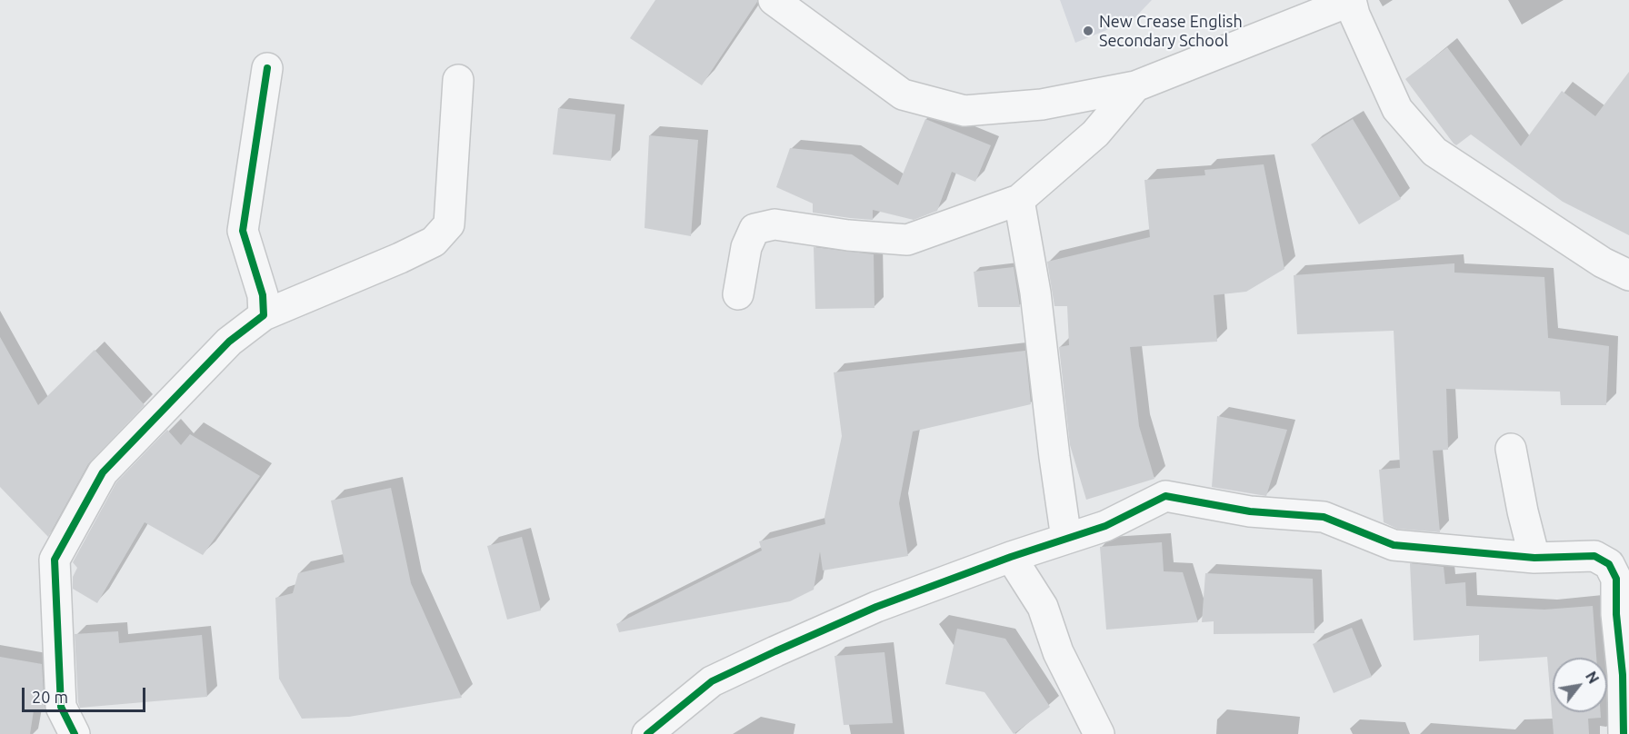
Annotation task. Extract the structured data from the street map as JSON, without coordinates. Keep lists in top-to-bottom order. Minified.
{"places":["New Crease English Secondary School"],"scale_bar":"20 m","north":"top right"}
